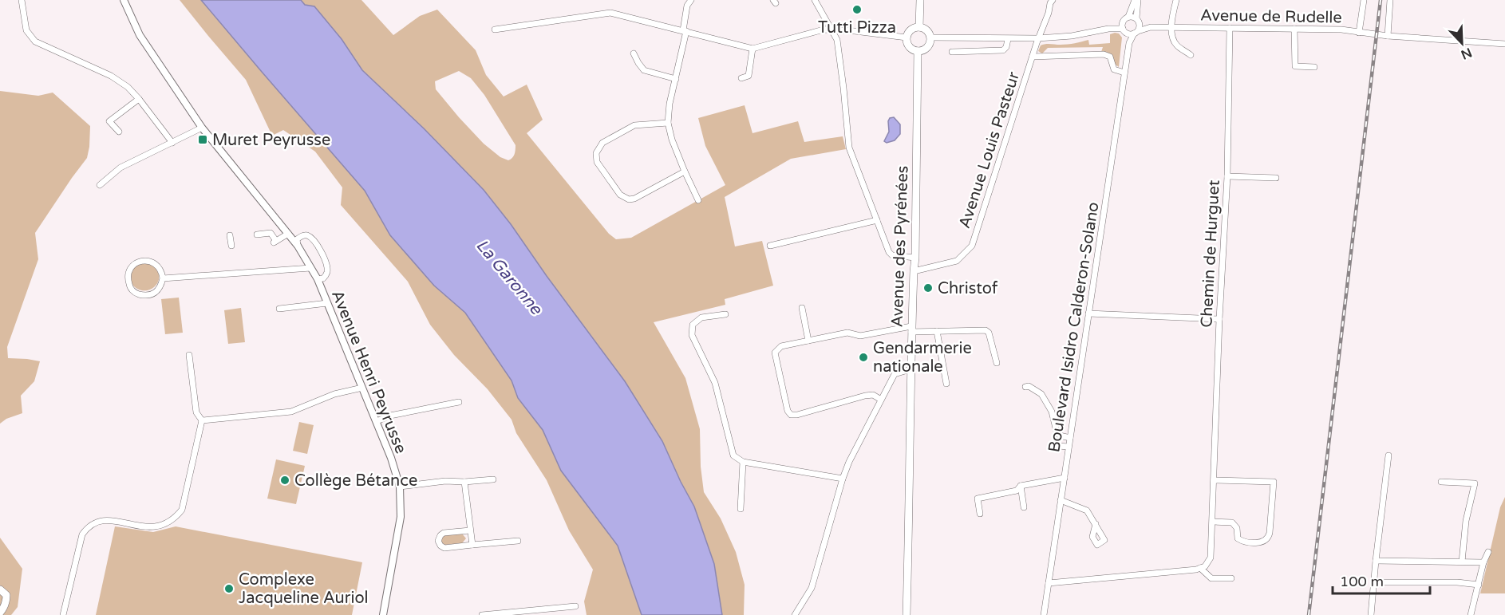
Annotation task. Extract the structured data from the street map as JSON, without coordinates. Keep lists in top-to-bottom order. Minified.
{"streets":{"main road":["Avenue des Pyrénées"],"street":["Avenue de Rudelle","Avenue Louis Pasteur","Chemin de Hurguet","Boulevard Isidro Calderon-Solano","Avenue Henri Peyrusse"]},"crossings":[["Avenue de Rudelle","Chemin de Hurguet"],["Avenue de Rudelle","Boulevard Isidro Calderon-Solano"],["Avenue Louis Pasteur","Avenue des Pyrénées"]],"water":["La Garonne"],"places":{"other":["Tutti Pizza","Christof","Gendarmerie nationale","Collège Bétance","Complexe Jacqueline Auriol"],"transit":["Muret Peyrusse"]},"scale_bar":"100 m","north":"bottom right"}
